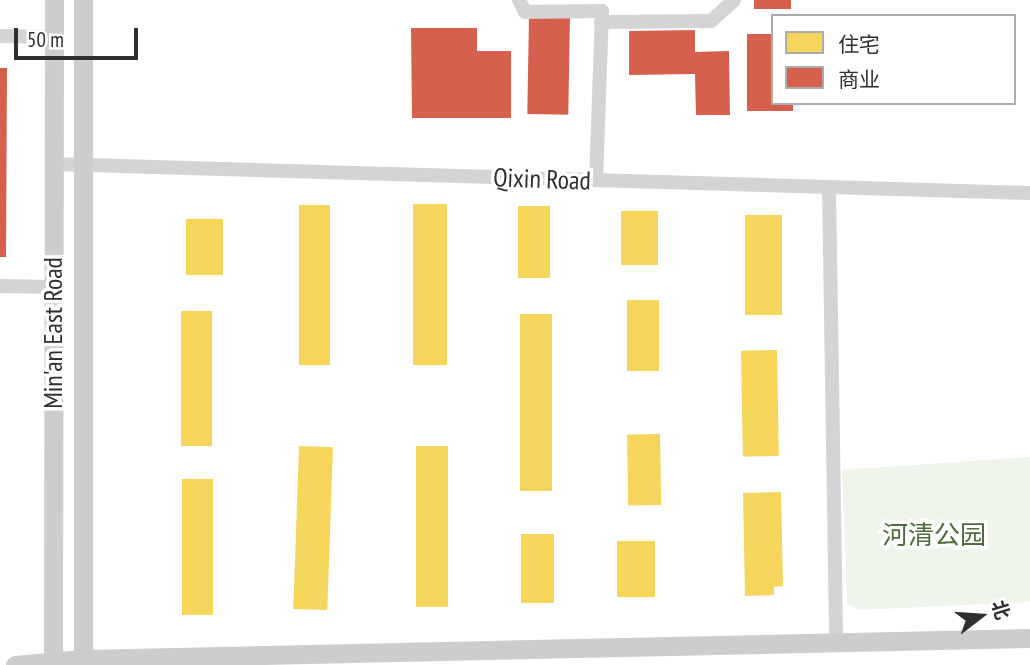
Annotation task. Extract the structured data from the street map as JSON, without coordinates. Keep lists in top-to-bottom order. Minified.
{"streets":{"main road":["Min'an East Road"],"street":["Qixin Road"]},"crossings":[["Qixin Road","Min'an East Road"]],"parks":["河清公园"],"legend":["住宅","商业"],"scale_bar":"50 m","north":"right"}
